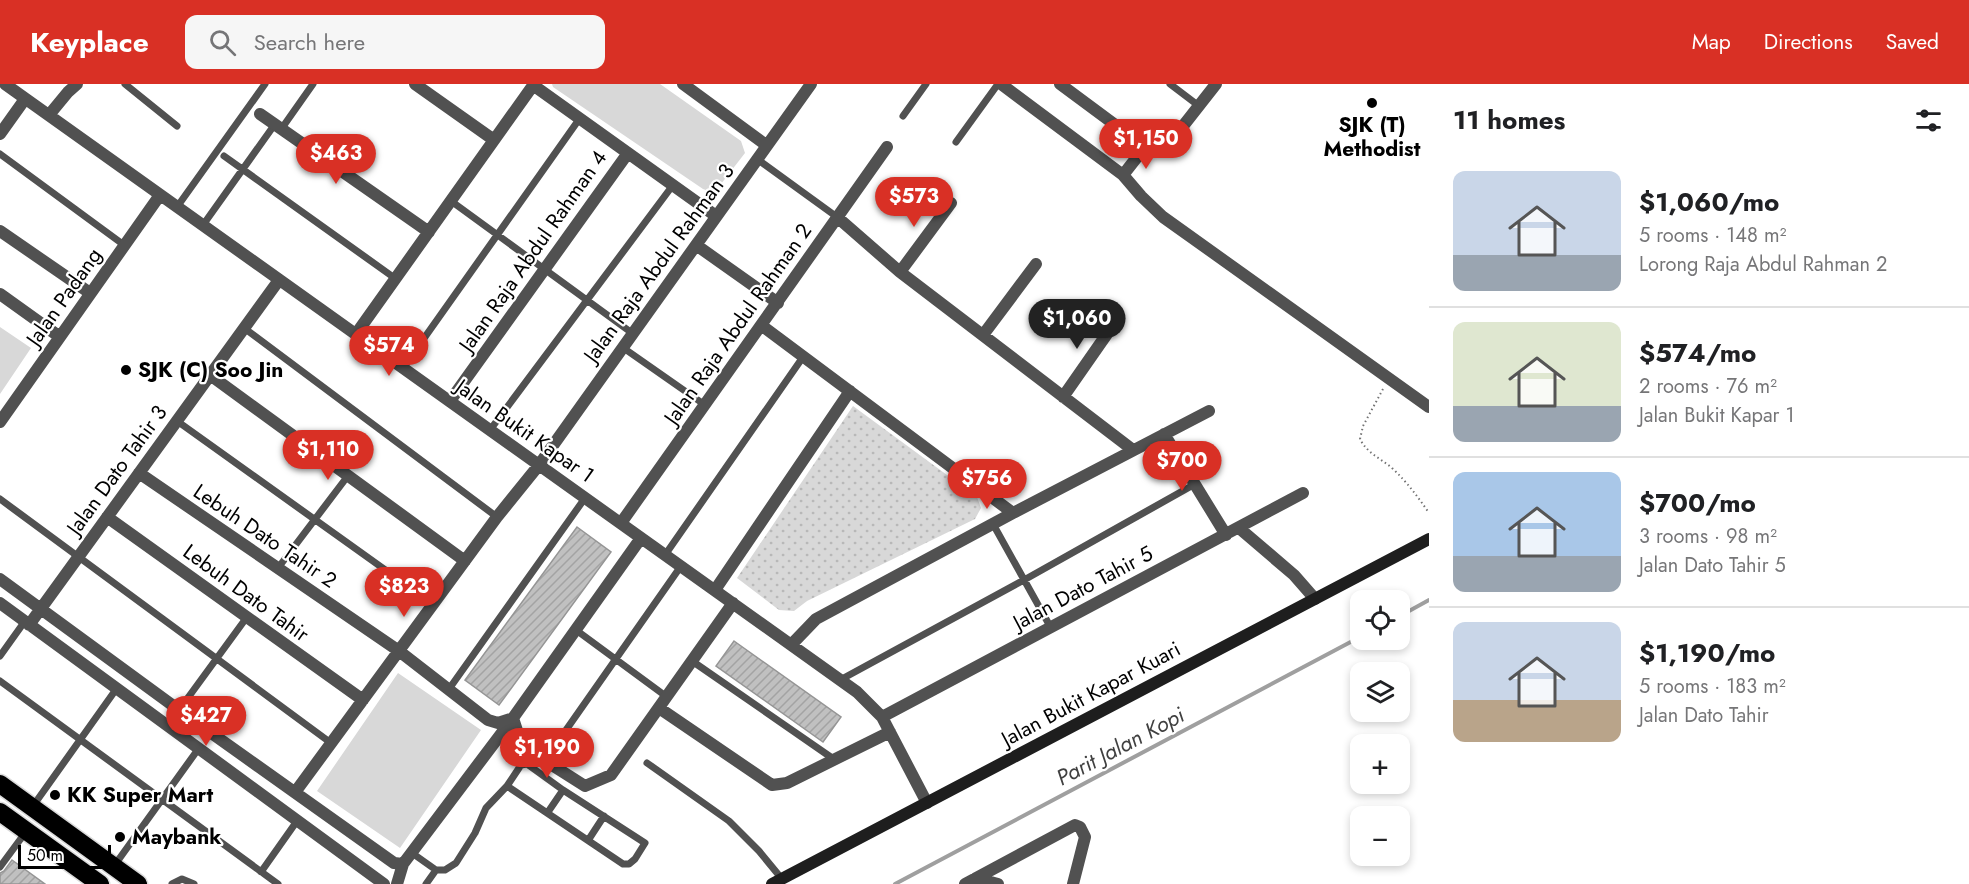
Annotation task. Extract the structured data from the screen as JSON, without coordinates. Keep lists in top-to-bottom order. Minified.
{"streets":{"street":["Jalan Raja Abdul Rahman 4","Jalan Raja Abdul Rahman 3","Jalan Padang","Jalan Raja Abdul Rahman 2","Jalan Bukit Kapar 1","Jalan Dato Tahir 3","Lebuh Dato Tahir 2","Jalan Dato Tahir 5","Lebuh Dato Tahir","Jalan Bukit Kapar Kuari"]},"crossings":[["Jalan Raja Abdul Rahman 4","Jalan Bukit Kapar 1"],["Jalan Raja Abdul Rahman 3","Jalan Bukit Kapar 1"],["Jalan Raja Abdul Rahman 3","Lebuh Dato Tahir 2"],["Jalan Raja Abdul Rahman 3","Lebuh Dato Tahir"],["Jalan Padang","Jalan Bukit Kapar 1"],["Jalan Raja Abdul Rahman 2","Jalan Bukit Kapar 1"],["Jalan Bukit Kapar 1","Jalan Dato Tahir 3"],["Jalan Bukit Kapar 1","Jalan Dato Tahir 5"],["Jalan Bukit Kapar 1","Jalan Bukit Kapar Kuari"],["Jalan Dato Tahir 3","Lebuh Dato Tahir 2"],["Jalan Dato Tahir 3","Lebuh Dato Tahir"]],"water":["Parit Jalan Kopi"],"places":["SJK (T) Methodist","SJK (C) Soo Jin","KK Super Mart","Maybank"],"scale_bar":"50 m","page":{"header":"Keyplace","search":"Search here","nav":["Map","Directions","Saved"],"heading":"11 homes","price":["$1,150","$463","$573","$1,060","$574","$1,110","$700","$756","$823","$427","$1,190"],"list":[{"name":"$1,060/mo","note":"5 rooms · 148 m² · Lorong Raja Abdul Rahman 2"},{"name":"$574/mo","note":"2 rooms · 76 m² · Jalan Bukit Kapar 1"},{"name":"$700/mo","note":"3 rooms · 98 m² · Jalan Dato Tahir 5"},{"name":"$1,190/mo","note":"5 rooms · 183 m² · Jalan Dato Tahir"}],"map_buttons":["+","−"],"scale":"50 m"}}
